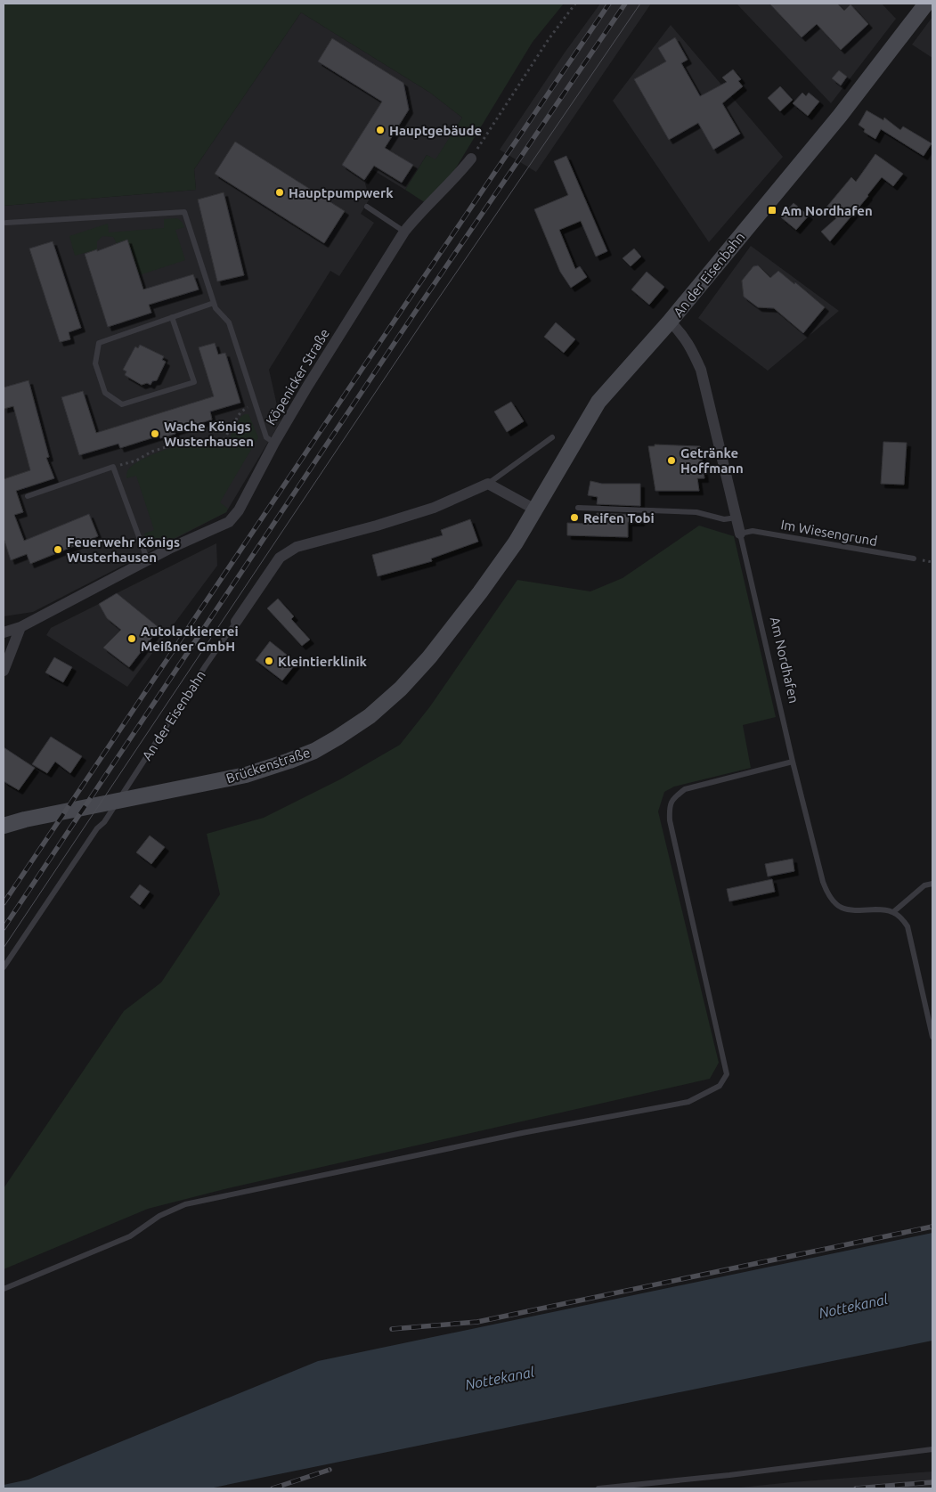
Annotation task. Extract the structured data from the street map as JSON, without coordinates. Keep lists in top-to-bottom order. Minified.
{"streets":{"main road":["An der Eisenbahn","Brückenstraße"],"street":["Köpenicker Straße","Am Nordhafen"],"lane":["Im Wiesengrund"]},"crossings":[["An der Eisenbahn","Am Nordhafen"],["An der Eisenbahn","Brückenstraße"],["Im Wiesengrund","Am Nordhafen"]],"water":["Nottekanal"],"places":{"other":["Hauptgebäude","Hauptpumpwerk","Wache Königs Wusterhausen","Getränke Hoffmann","Reifen Tobi","Feuerwehr Königs Wusterhausen","Autolackiererei Meißner GmbH","Kleintierklinik"],"transit":["Am Nordhafen"]}}
